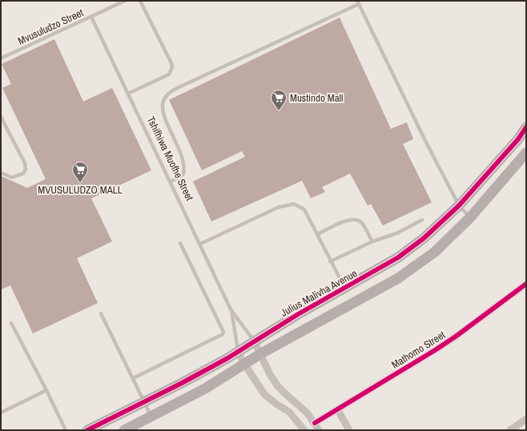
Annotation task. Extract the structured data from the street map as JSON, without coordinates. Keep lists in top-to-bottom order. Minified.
{"streets":{"street":["Tshifhiwa Muofhe Street","Julius Malivha Avenue","Mathomo Street"],"lane":["Mvusuludzo Street"]},"crossings":[["Mvusuludzo Street","Tshifhiwa Muofhe Street"],["Tshifhiwa Muofhe Street","Julius Malivha Avenue"],["Tshifhiwa Muofhe Street","Mathomo Street"]],"places":{"supermarket":["Mustindo Mall","MVUSULUDZO MALL"]}}
